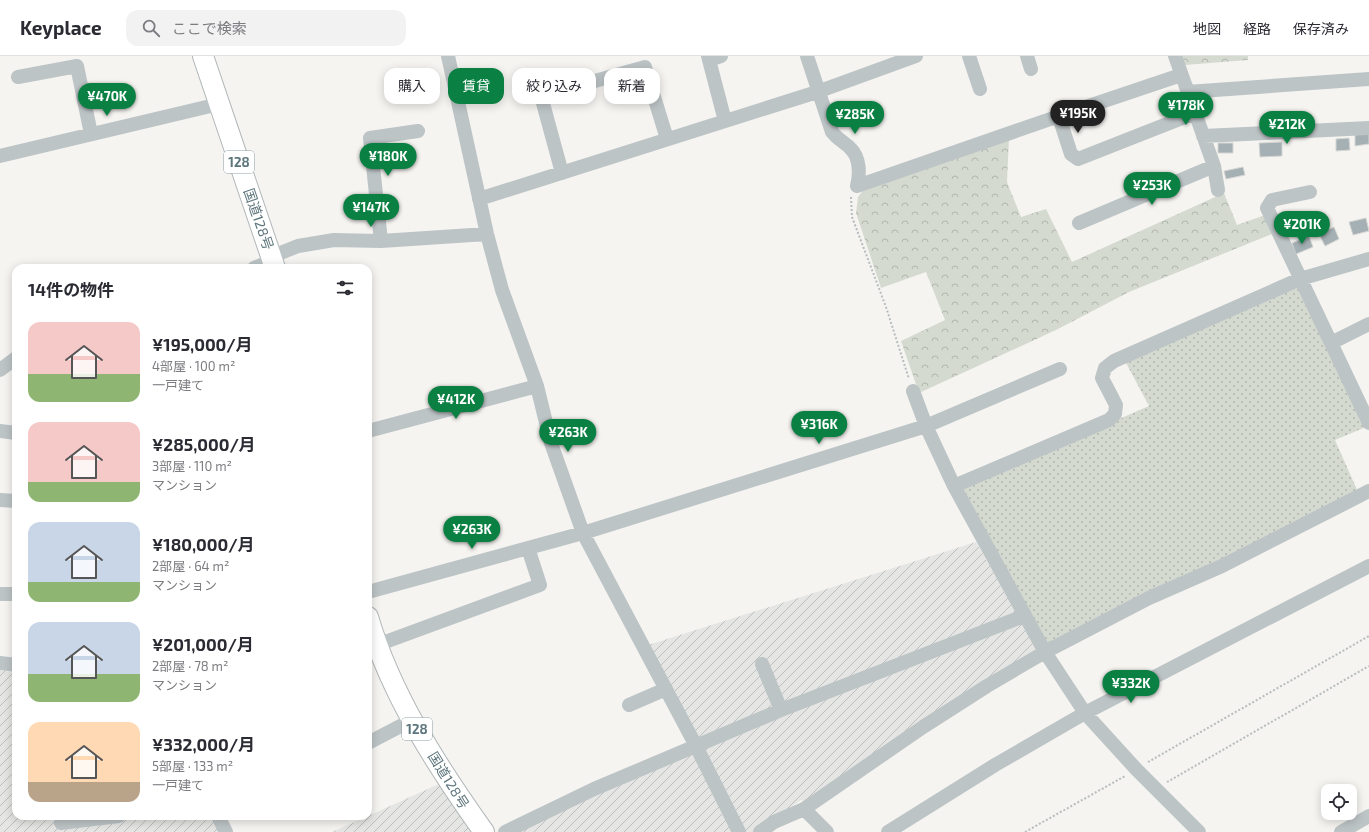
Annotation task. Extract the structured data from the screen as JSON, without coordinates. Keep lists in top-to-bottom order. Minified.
{"streets":{"highway":["128","国道128号"]},"page":{"header":"Keyplace","search":"ここで検索","nav":["地図","経路","保存済み"],"chip":["購入","賃貸","絞り込み","新着"],"price":["¥470K","¥178K","¥195K","¥285K","¥212K","¥180K","¥253K","¥147K","¥201K","¥412K","¥316K","¥263K","¥263K","¥332K"],"heading":"14件の物件","list":[{"name":"¥195,000/月","note":"4部屋 · 100 m² · 一戸建て"},{"name":"¥285,000/月","note":"3部屋 · 110 m² · マンション"},{"name":"¥180,000/月","note":"2部屋 · 64 m² · マンション"},{"name":"¥201,000/月","note":"2部屋 · 78 m² · マンション"},{"name":"¥332,000/月","note":"5部屋 · 133 m² · 一戸建て"}]}}
